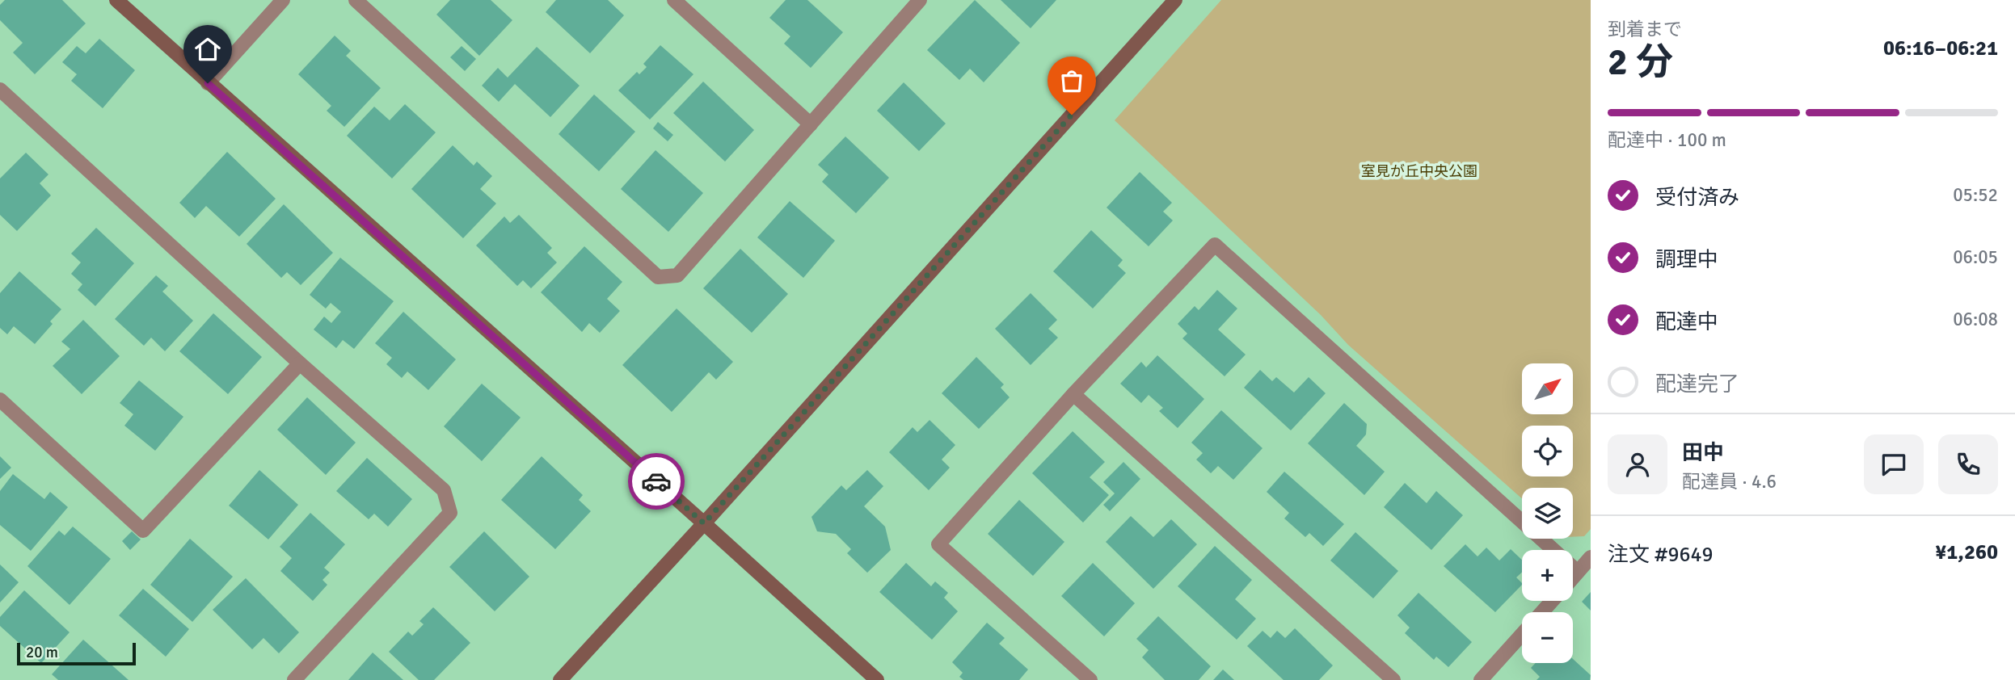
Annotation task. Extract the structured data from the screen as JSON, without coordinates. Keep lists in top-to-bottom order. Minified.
{"parks":["室見が丘中央公園"],"scale_bar":"20 m","north":"top right","page":{"heading":["2 分","到着まで","06:16–06:21"],"panel":["田中","配達員 · 4.6","注文 #9649","¥1,260"],"bar":"配達中 · 100 m","list":[["受付済み","05:52"],["調理中","06:05"],["配達中","06:08"],"配達完了"],"map_buttons":["+","−"],"scale":"20 m"}}
